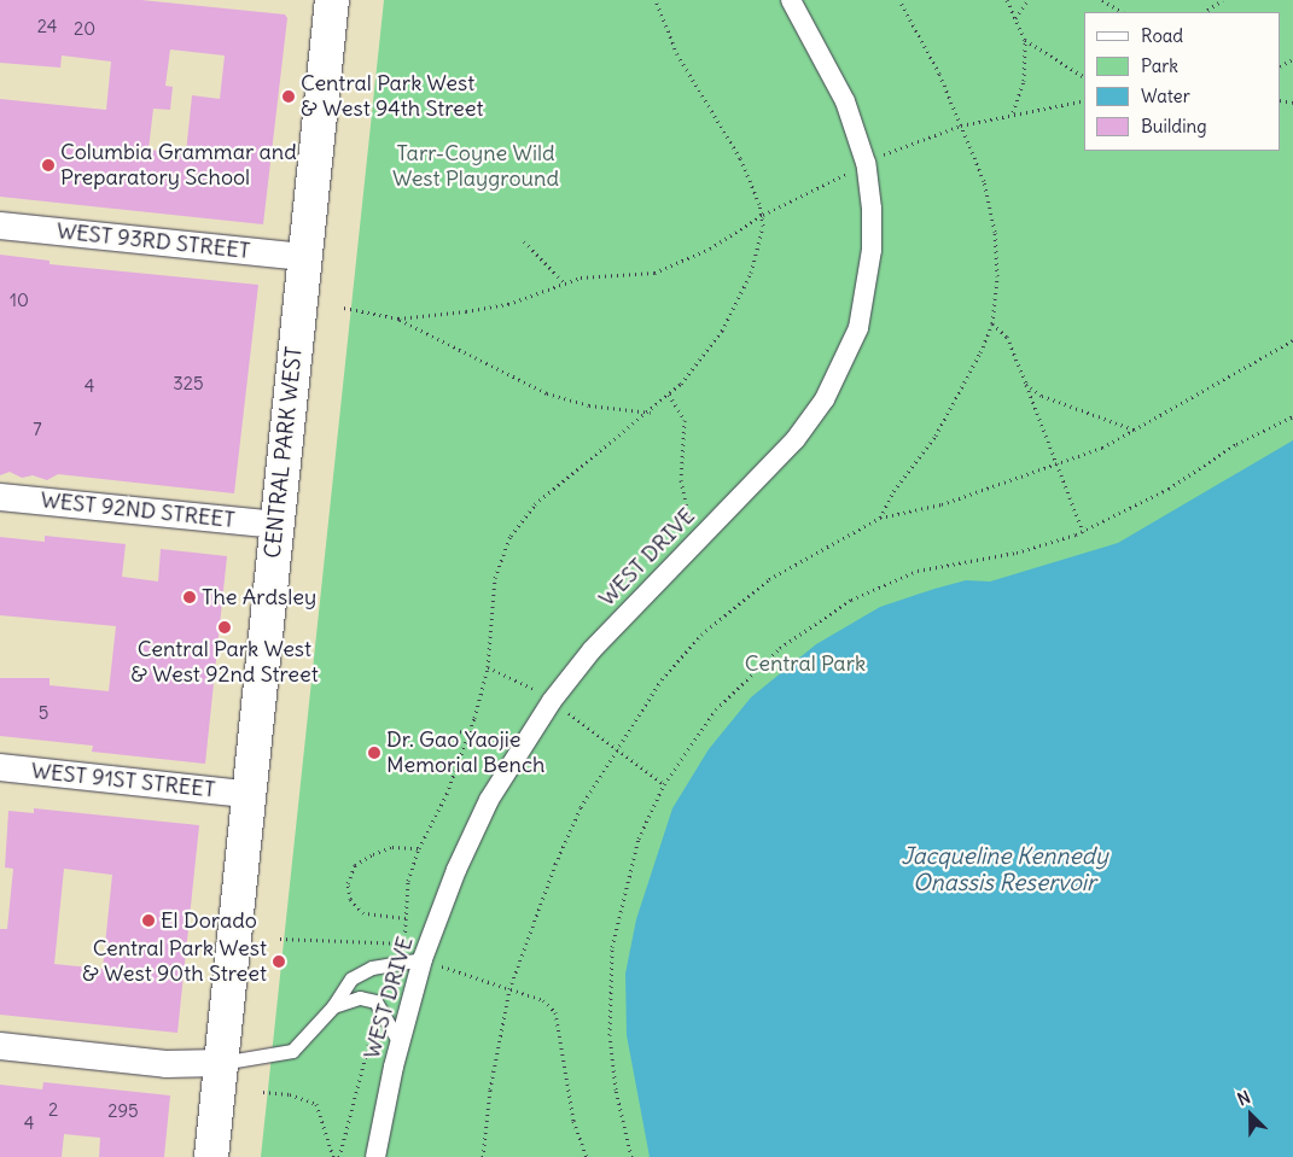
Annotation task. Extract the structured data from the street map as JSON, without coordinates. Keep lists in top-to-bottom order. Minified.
{"streets":{"main road":["CENTRAL PARK WEST"],"street":["WEST 93RD STREET","WEST 92ND STREET","WEST DRIVE","WEST 91ST STREET"]},"crossings":[["WEST 93RD STREET","CENTRAL PARK WEST"],["CENTRAL PARK WEST","WEST 92ND STREET"],["CENTRAL PARK WEST","WEST 91ST STREET"]],"water":["Jacqueline Kennedy Onassis Reservoir"],"parks":["Tarr-Coyne Wild West Playground","Central Park"],"places":["Central Park West & West 94th Street","Columbia Grammar and Preparatory School","The Ardsley","Central Park West & West 92nd Street","Dr. Gao Yaojie Memorial Bench","El Dorado","Central Park West & West 90th Street"],"house_numbers":["24","20","10","325","4","7","5","2","295","4"],"legend":["Road","Park","Water","Building"],"north":"top left"}
